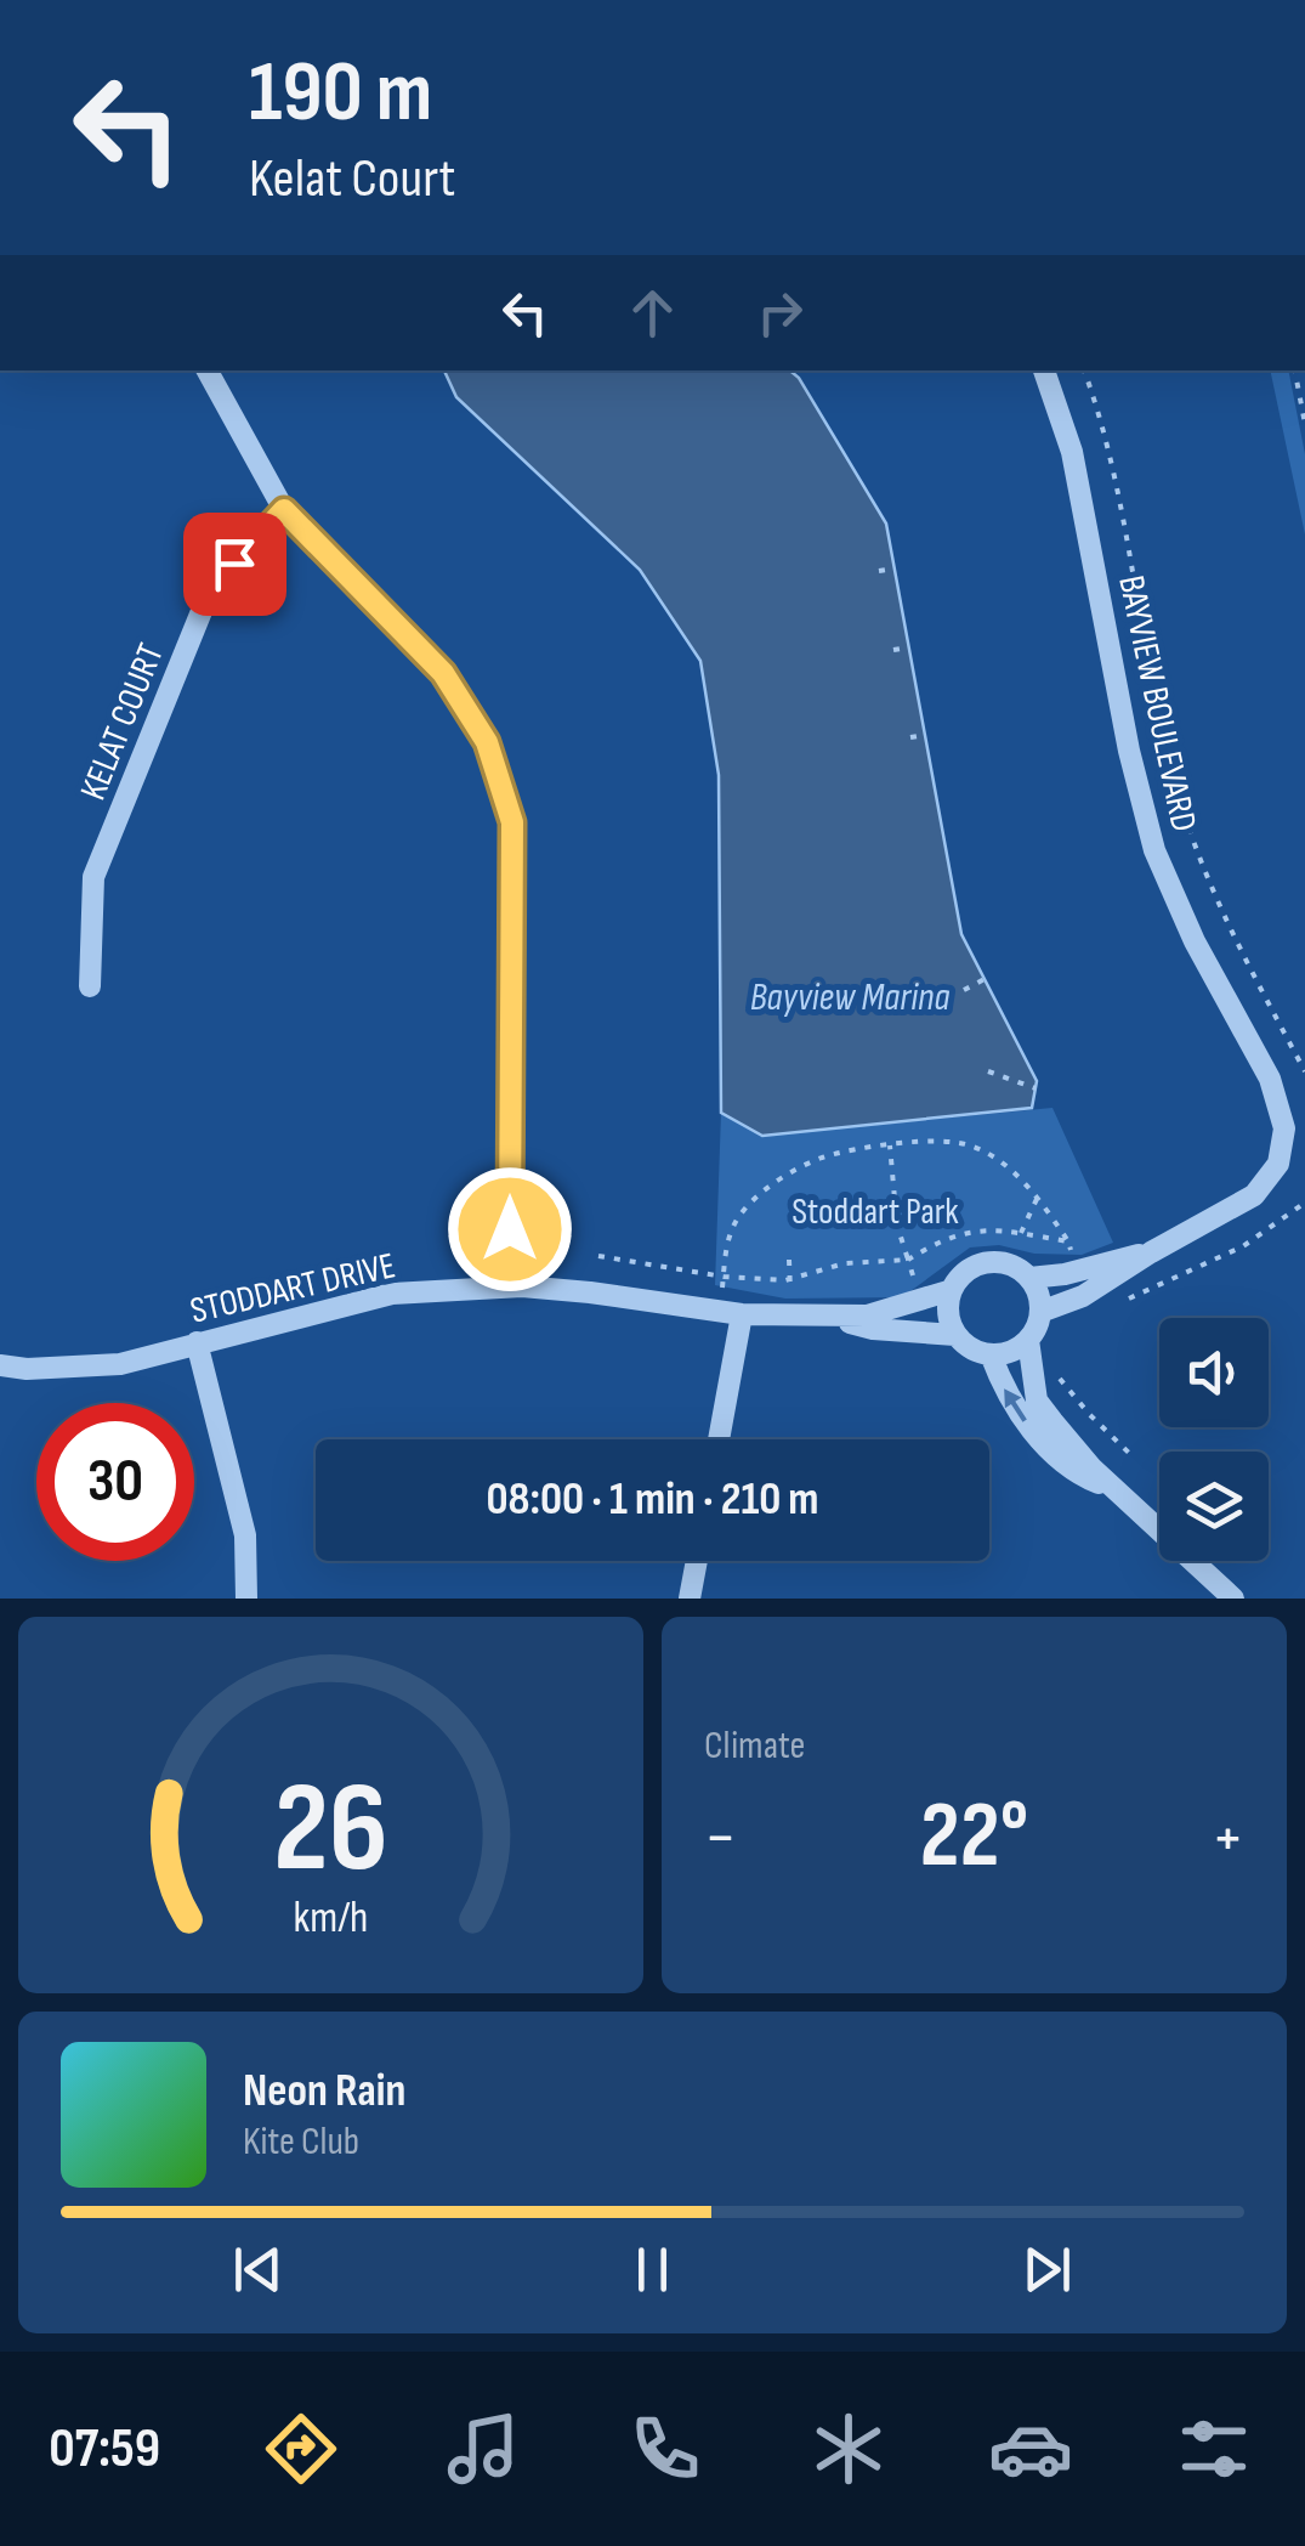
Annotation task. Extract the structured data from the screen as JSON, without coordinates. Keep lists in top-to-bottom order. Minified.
{"streets":{"street":["BAYVIEW BOULEVARD","KELAT COURT","STODDART DRIVE"]},"crossings":[["BAYVIEW BOULEVARD","STODDART DRIVE"]],"water":["Bayview Marina"],"parks":["Stoddart Park"],"page":{"turn":["190 m","Kelat Court"],"limit":"30","trip":"08:00 · 1 min · 210 m","tile":"Climate","heat":["−","22°","+"],"song":["Neon Rain","Kite Club"],"tabs":"07:59","gauge":["26","km/h"]}}
